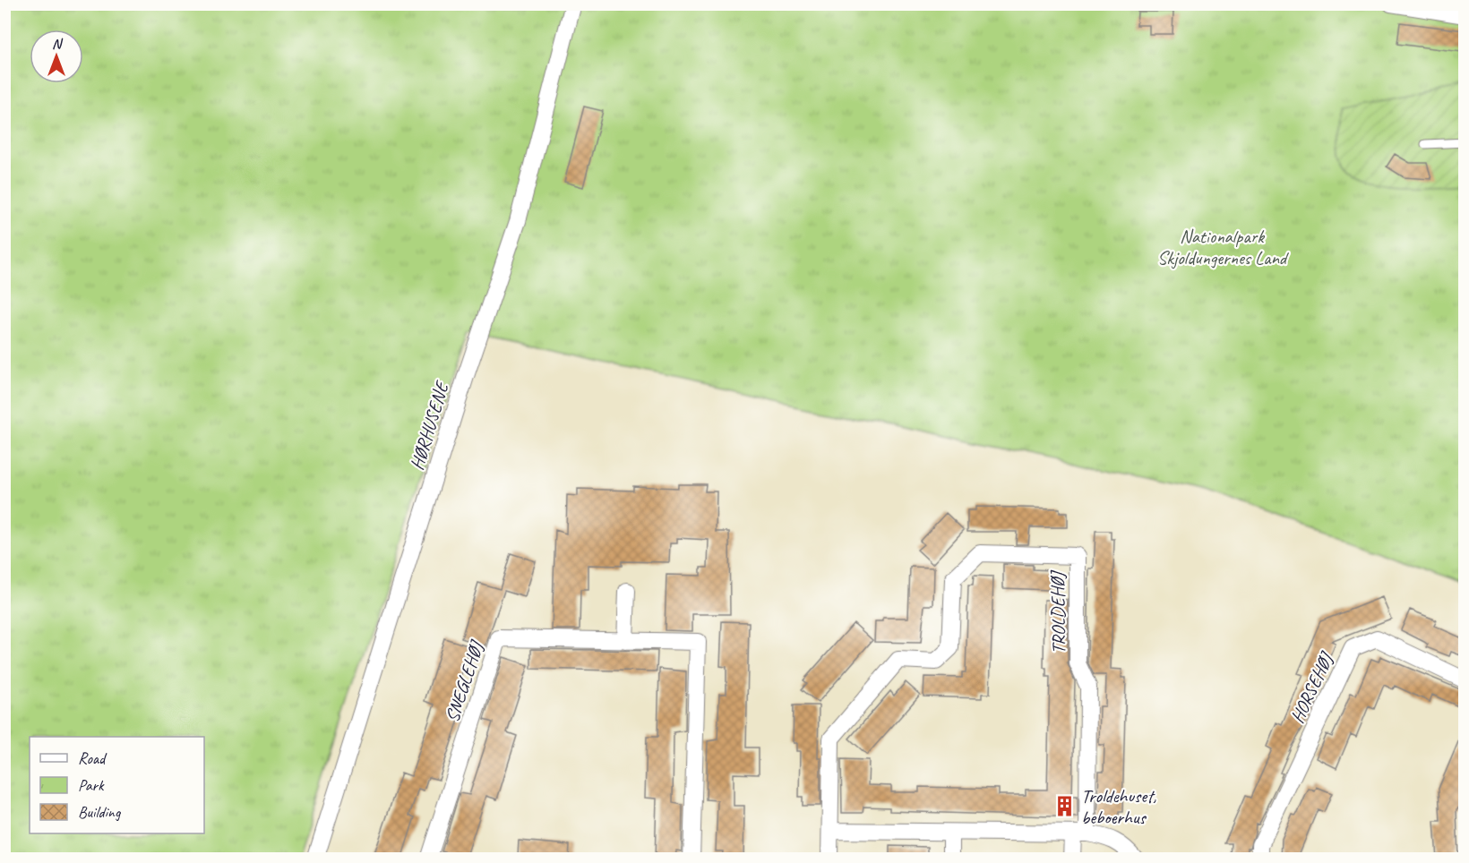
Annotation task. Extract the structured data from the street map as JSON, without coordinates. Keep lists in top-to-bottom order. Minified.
{"streets":{"street":["HØRHUSENE","TROLDEHØJ","SNEGLEHØJ","HORSEHØJ"]},"parks":["Nationalpark Skjoldungernes Land"],"places":{"building":["Troldehuset, beboerhus"]},"legend":["Road","Park","Building"],"north":"top"}
